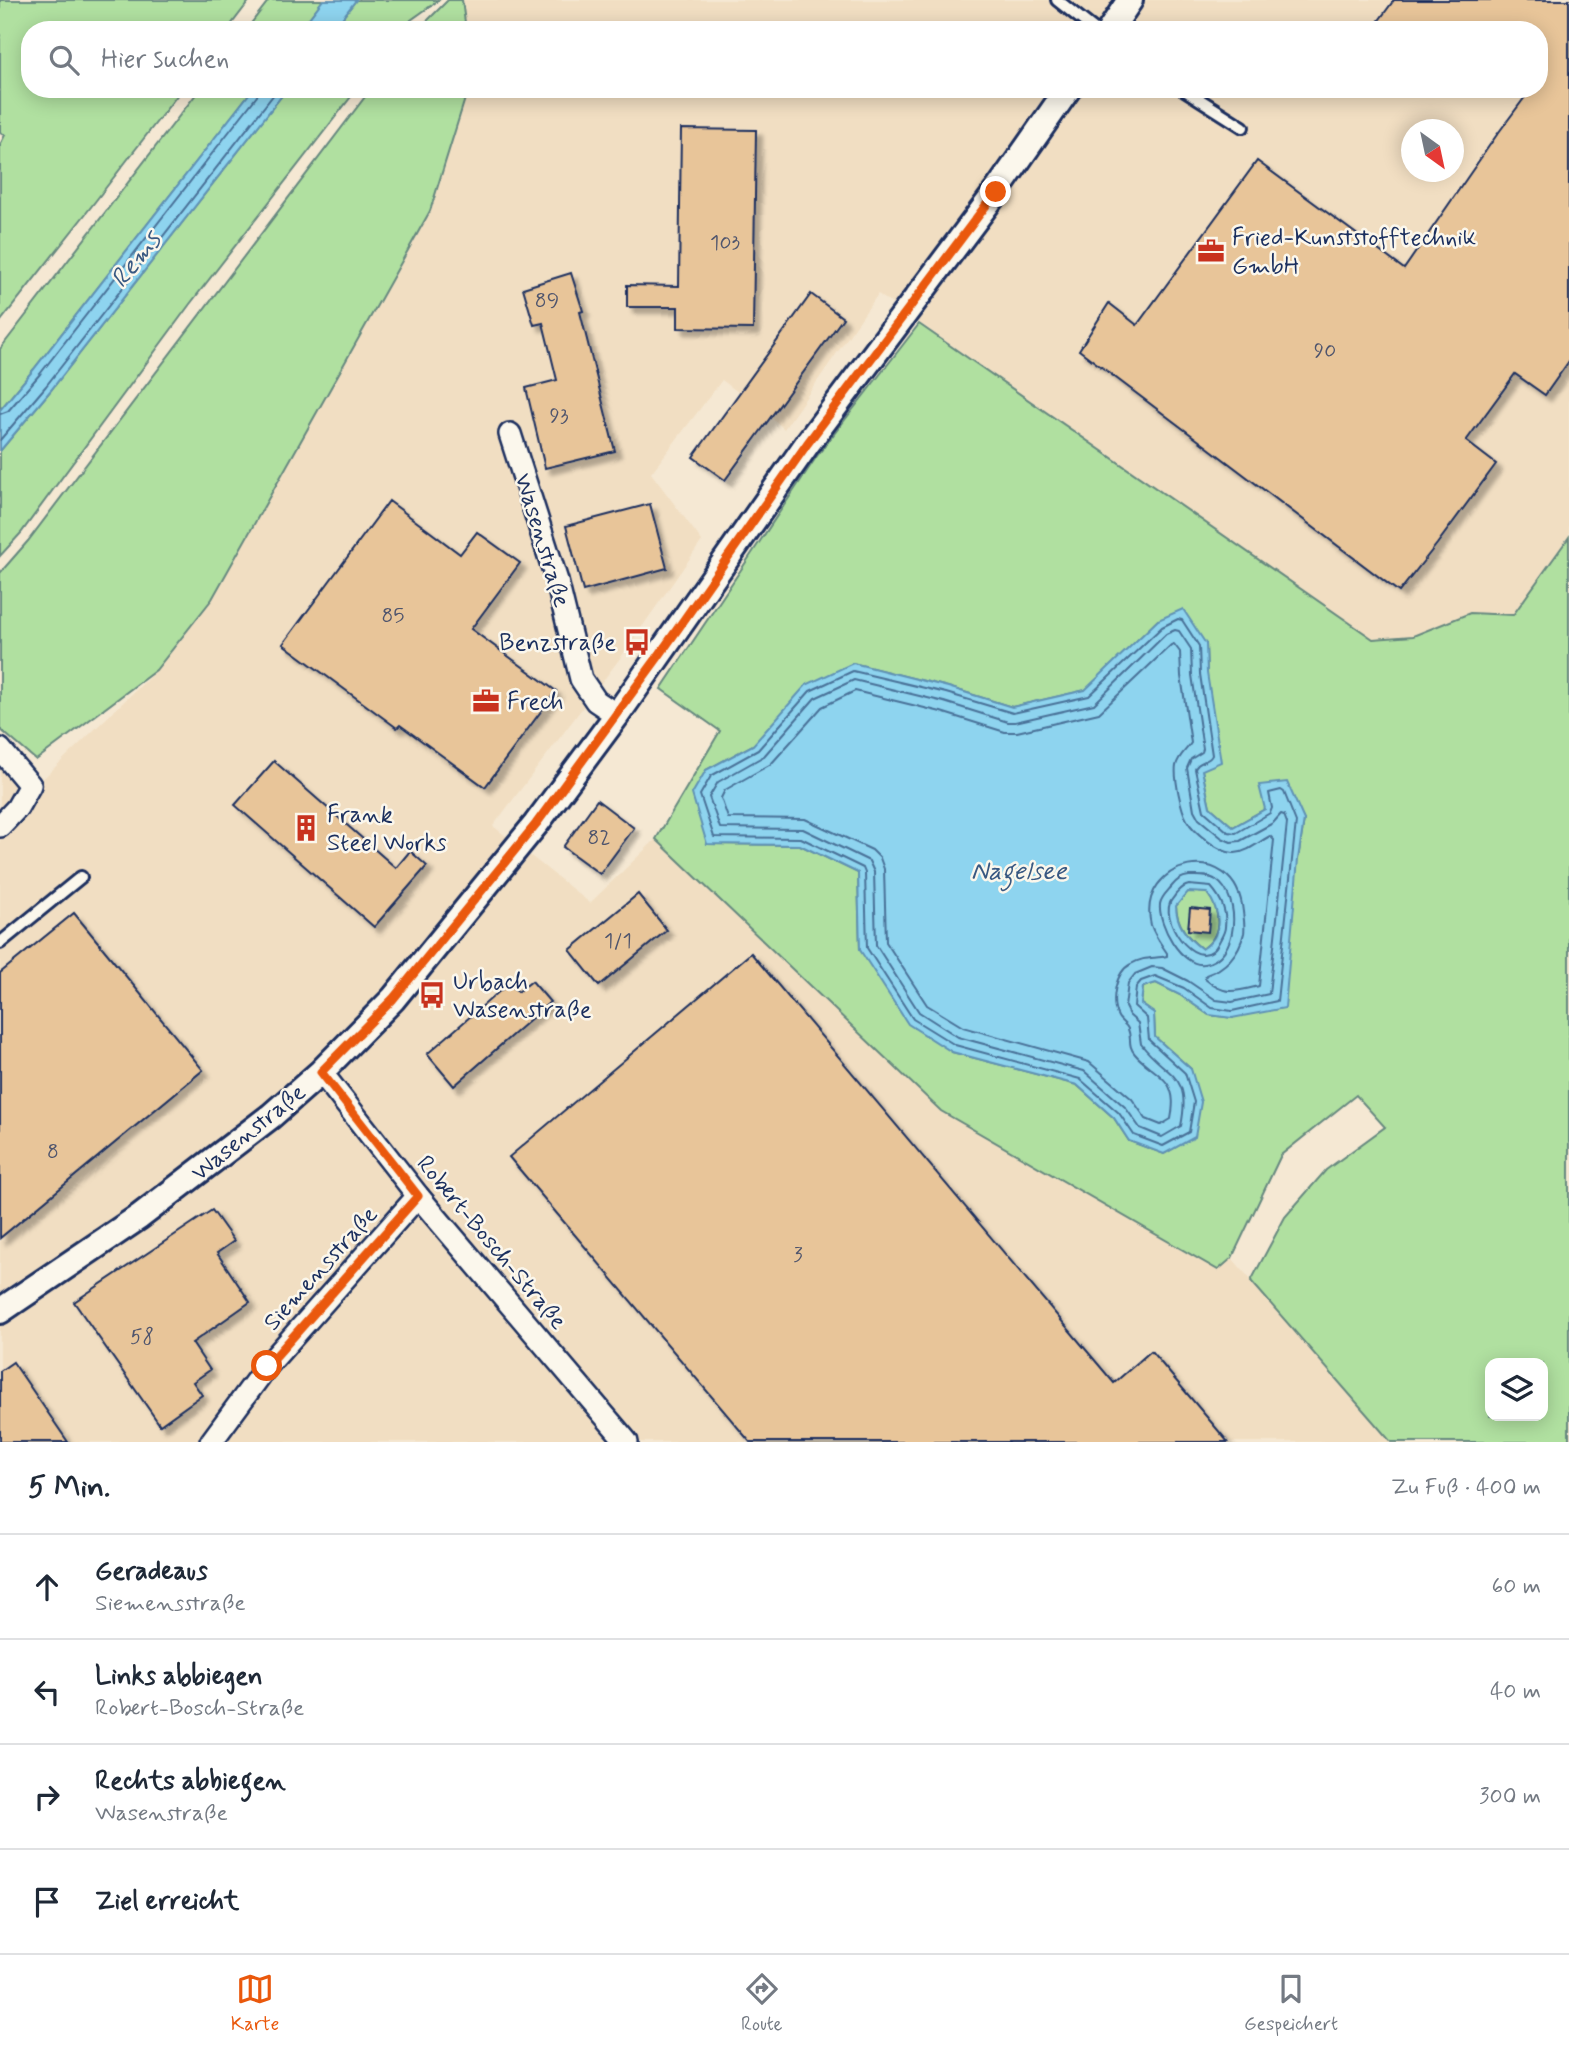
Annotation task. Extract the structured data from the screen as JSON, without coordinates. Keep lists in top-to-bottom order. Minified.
{"streets":{"street":["Wasenstraße","Robert-Bosch-Straße","Siemensstraße"]},"crossings":[["Wasenstraße","Robert-Bosch-Straße"],["Robert-Bosch-Straße","Siemensstraße"]],"water":["Rems","Nagelsee"],"places":{"office":["Fried-Kunststofftechnik GmbH","Frech"],"bus stop":["Benzstraße","Urbach Wasenstraße"],"building":["Frank Steel Works"]},"house_numbers":["103","89","90","93","85","82","1/1","8","3","58"],"north":"bottom right","page":{"search":"Hier suchen","heading":["5 Min.","Zu Fuß · 400 m"],"list":[["Geradeaus","Siemensstraße","60 m"],["Links abbiegen","Robert-Bosch-Straße","40 m"],["Rechts abbiegen","Wasenstraße","300 m"],"Ziel erreicht"],"nav":["Karte","Route","Gespeichert"]}}
